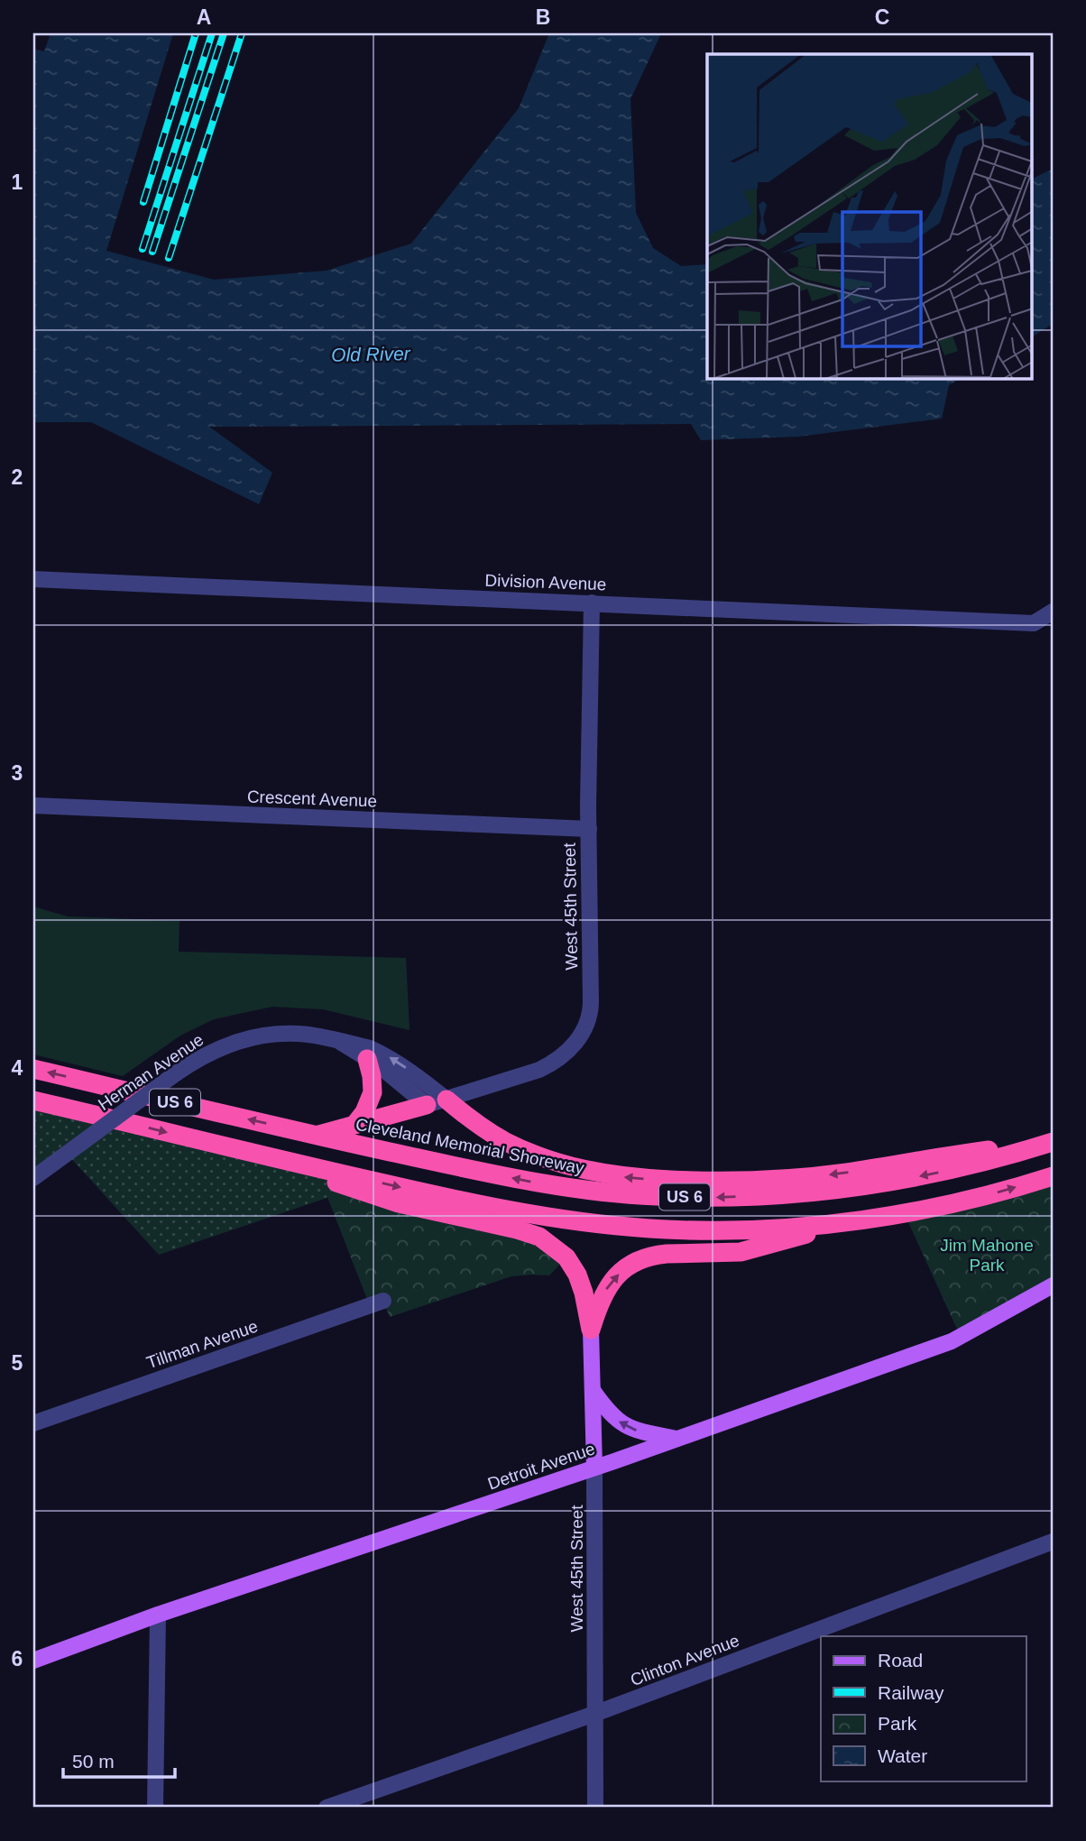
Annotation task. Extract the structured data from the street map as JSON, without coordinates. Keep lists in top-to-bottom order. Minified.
{"streets":{"highway":["US 6","Cleveland Memorial Shoreway"],"main road":["West 45th Street","Detroit Avenue"],"street":["Division Avenue","Crescent Avenue","Herman Avenue","Tillman Avenue","Clinton Avenue"]},"crossings":[["Division Avenue","West 45th Street"],["Crescent Avenue","West 45th Street"],["West 45th Street","Herman Avenue"],["West 45th Street","Detroit Avenue"],["West 45th Street","Clinton Avenue"]],"water":["Old River"],"parks":["Jim Mahone Park"],"legend":["Road","Railway","Park","Water"],"scale_bar":"50 m","grid":{"columns":["A","B","C"],"rows":["1","2","3","4","5","6"]}}
